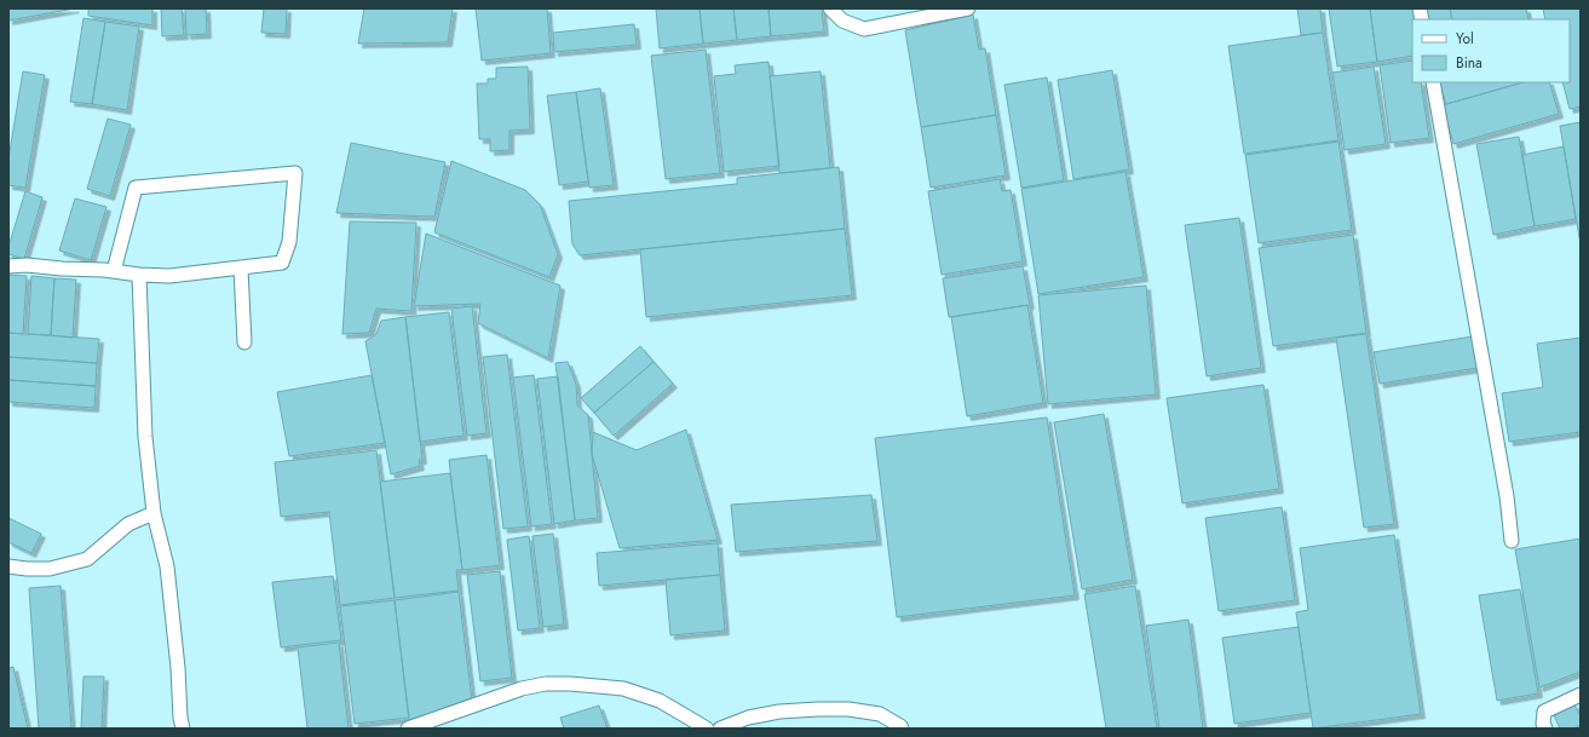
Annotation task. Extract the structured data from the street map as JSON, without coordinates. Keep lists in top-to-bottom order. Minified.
{"legend":["Yol","Bina"]}
